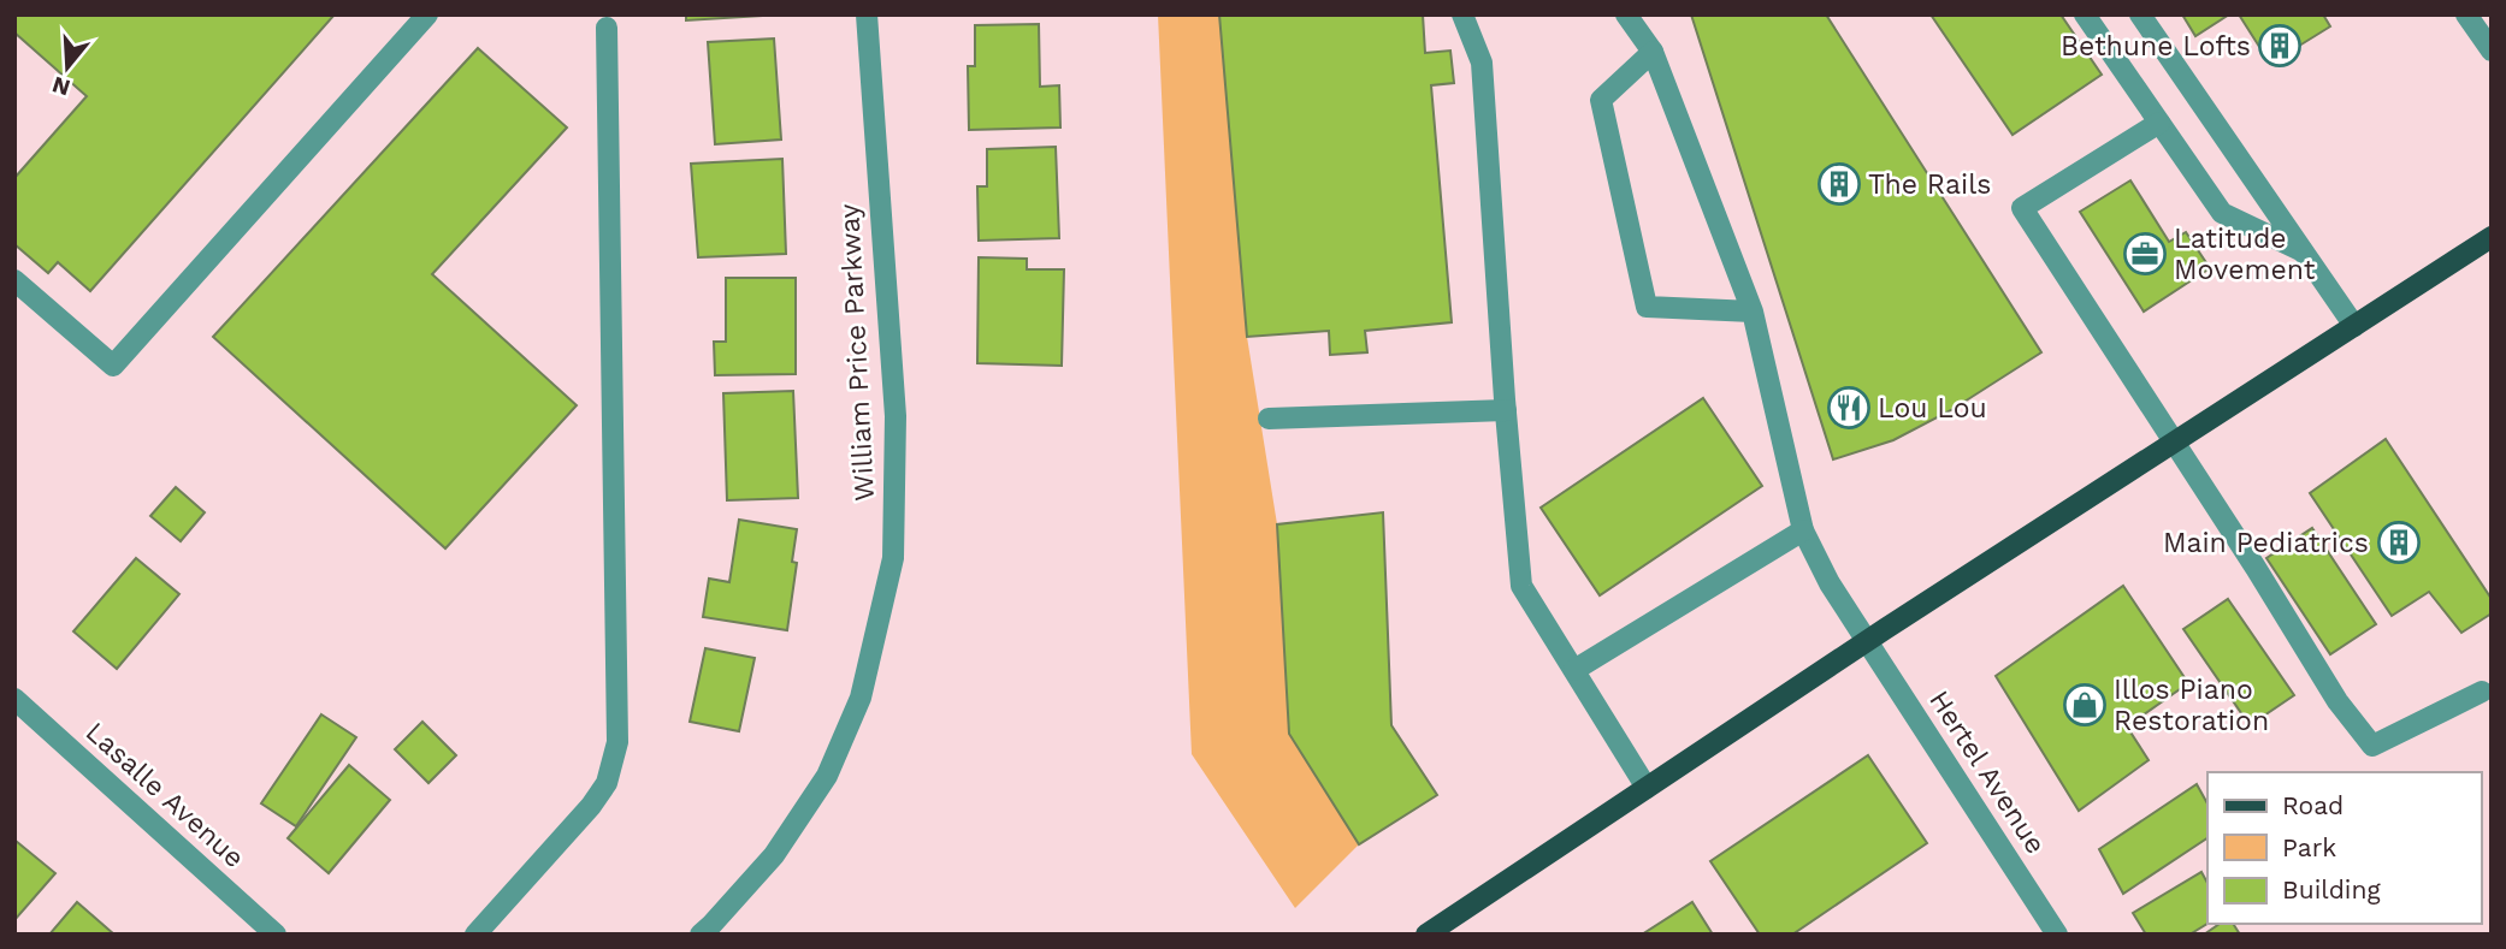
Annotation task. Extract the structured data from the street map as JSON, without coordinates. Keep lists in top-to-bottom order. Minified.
{"streets":{"street":["William Price Parkway","Hertel Avenue","Lasalle Avenue"]},"places":{"building":["Bethune Lofts","The Rails","Main Pediatrics"],"office":["Latitude Movement"],"restaurant":["Lou Lou"],"shop":["Illos Piano Restoration"]},"legend":["Road","Park","Building"],"north":"bottom"}
